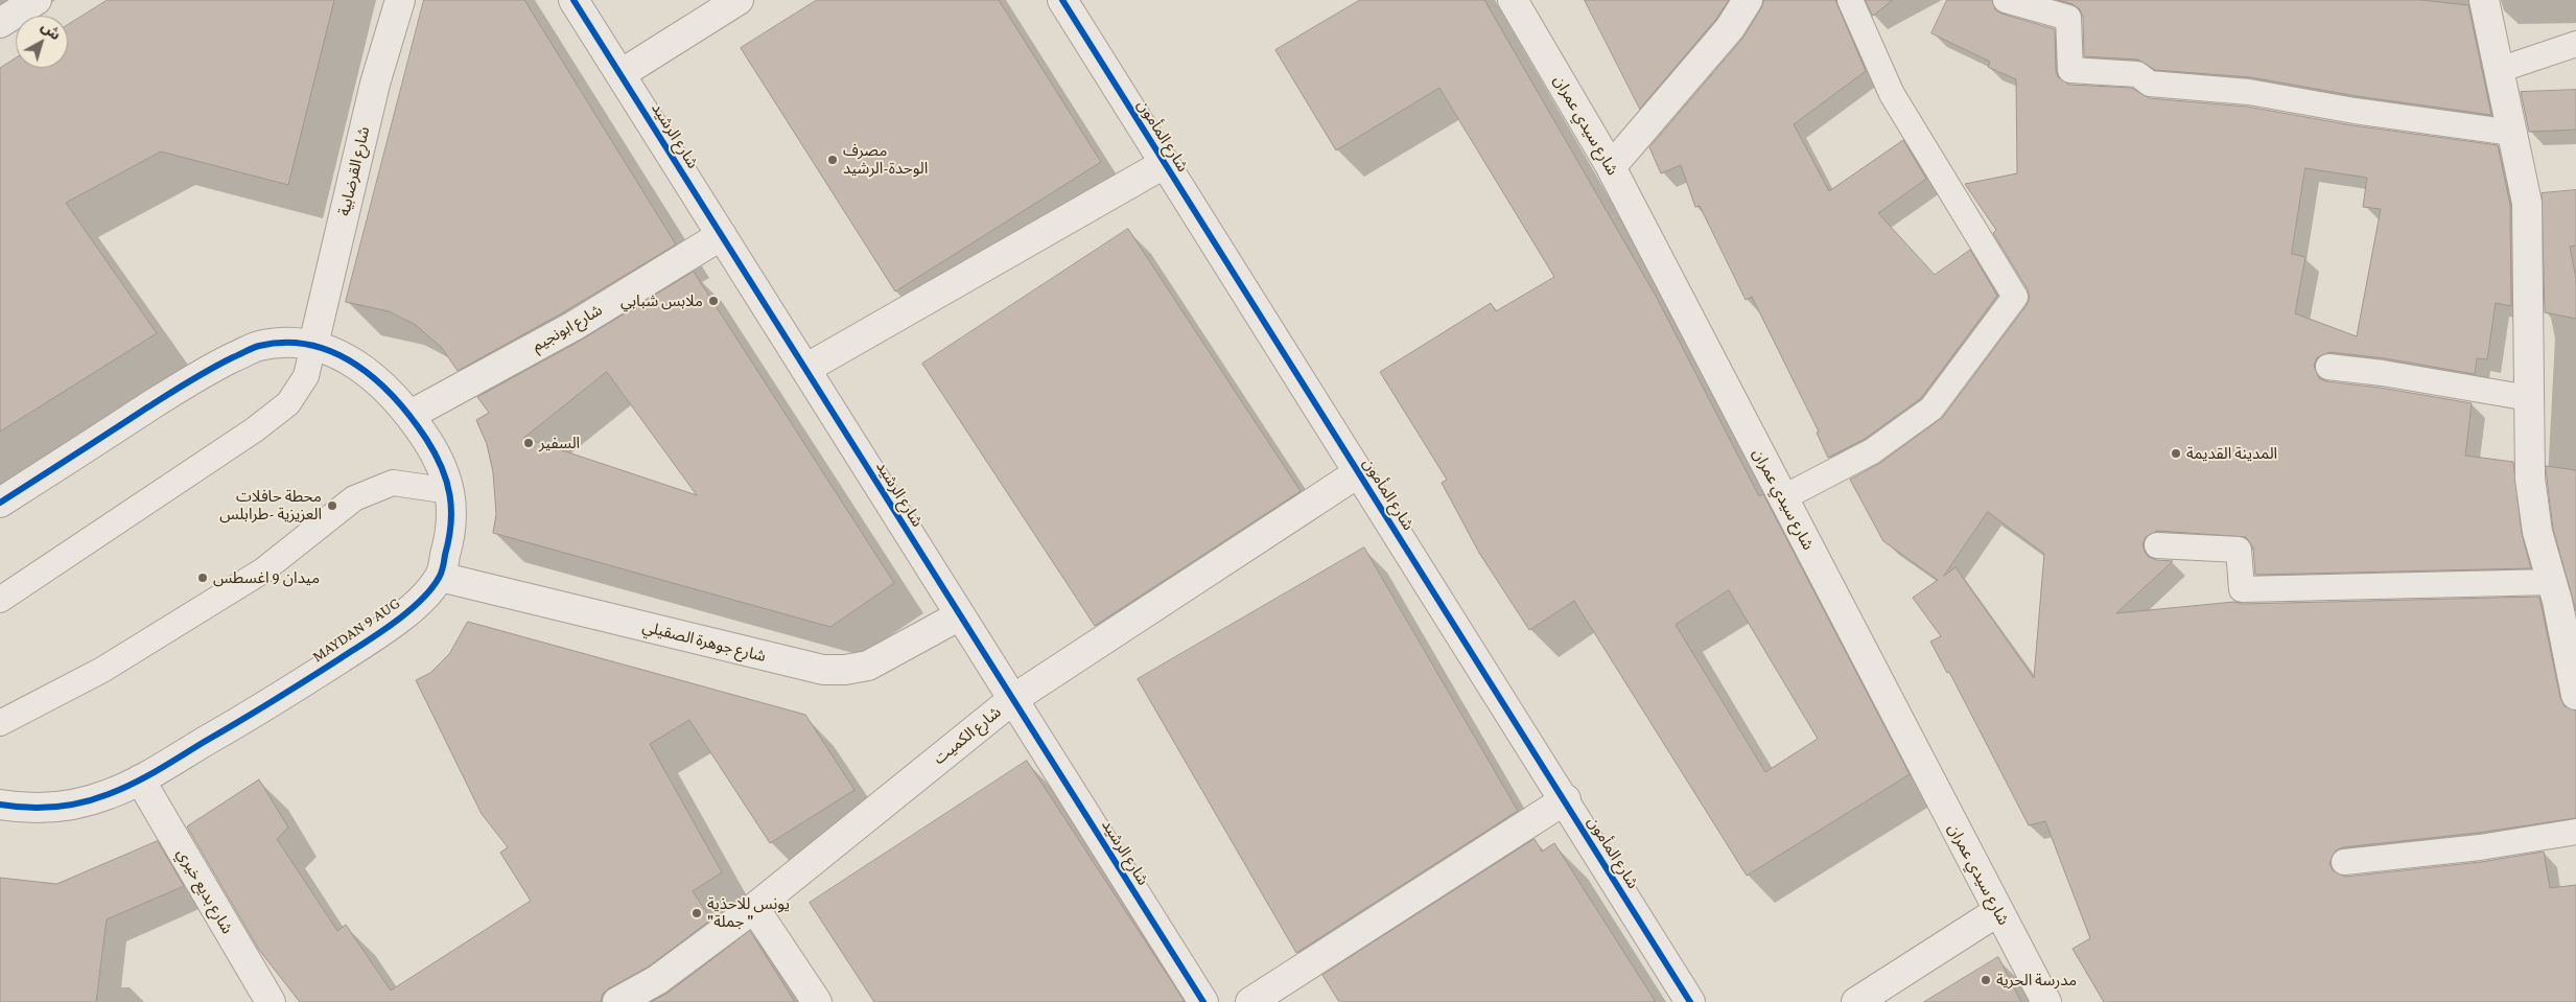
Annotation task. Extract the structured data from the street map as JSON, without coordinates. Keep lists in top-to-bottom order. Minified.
{"streets":{"street":["شارع سيدي عمران","شارع الرشيد","شارع المأمون","شارع القرضابية","شارع ابونجيم","MAYDAN 9 AUG","شارع جوهرة الصقيلي","شارع الكميت","شارع بديع خيري"]},"crossings":[["شارع الرشيد","شارع ابونجيم"],["شارع الرشيد","شارع جوهرة الصقيلي"],["شارع الرشيد","شارع الكميت"],["شارع المأمون","شارع الكميت"],["شارع القرضابية","MAYDAN 9 AUG"],["شارع ابونجيم","MAYDAN 9 AUG"],["MAYDAN 9 AUG","شارع جوهرة الصقيلي"],["MAYDAN 9 AUG","شارع بديع خيري"]],"places":["مصرف الوحدة-الرشيد","ملابس شبابي","السفير","المدينة القديمة","محطة حافلات العزيزية -طرابلس","ميدان 9 اغسطس","يونس للاحذية \"جملة \"","مدرسة الحرية"],"north":"top right"}
